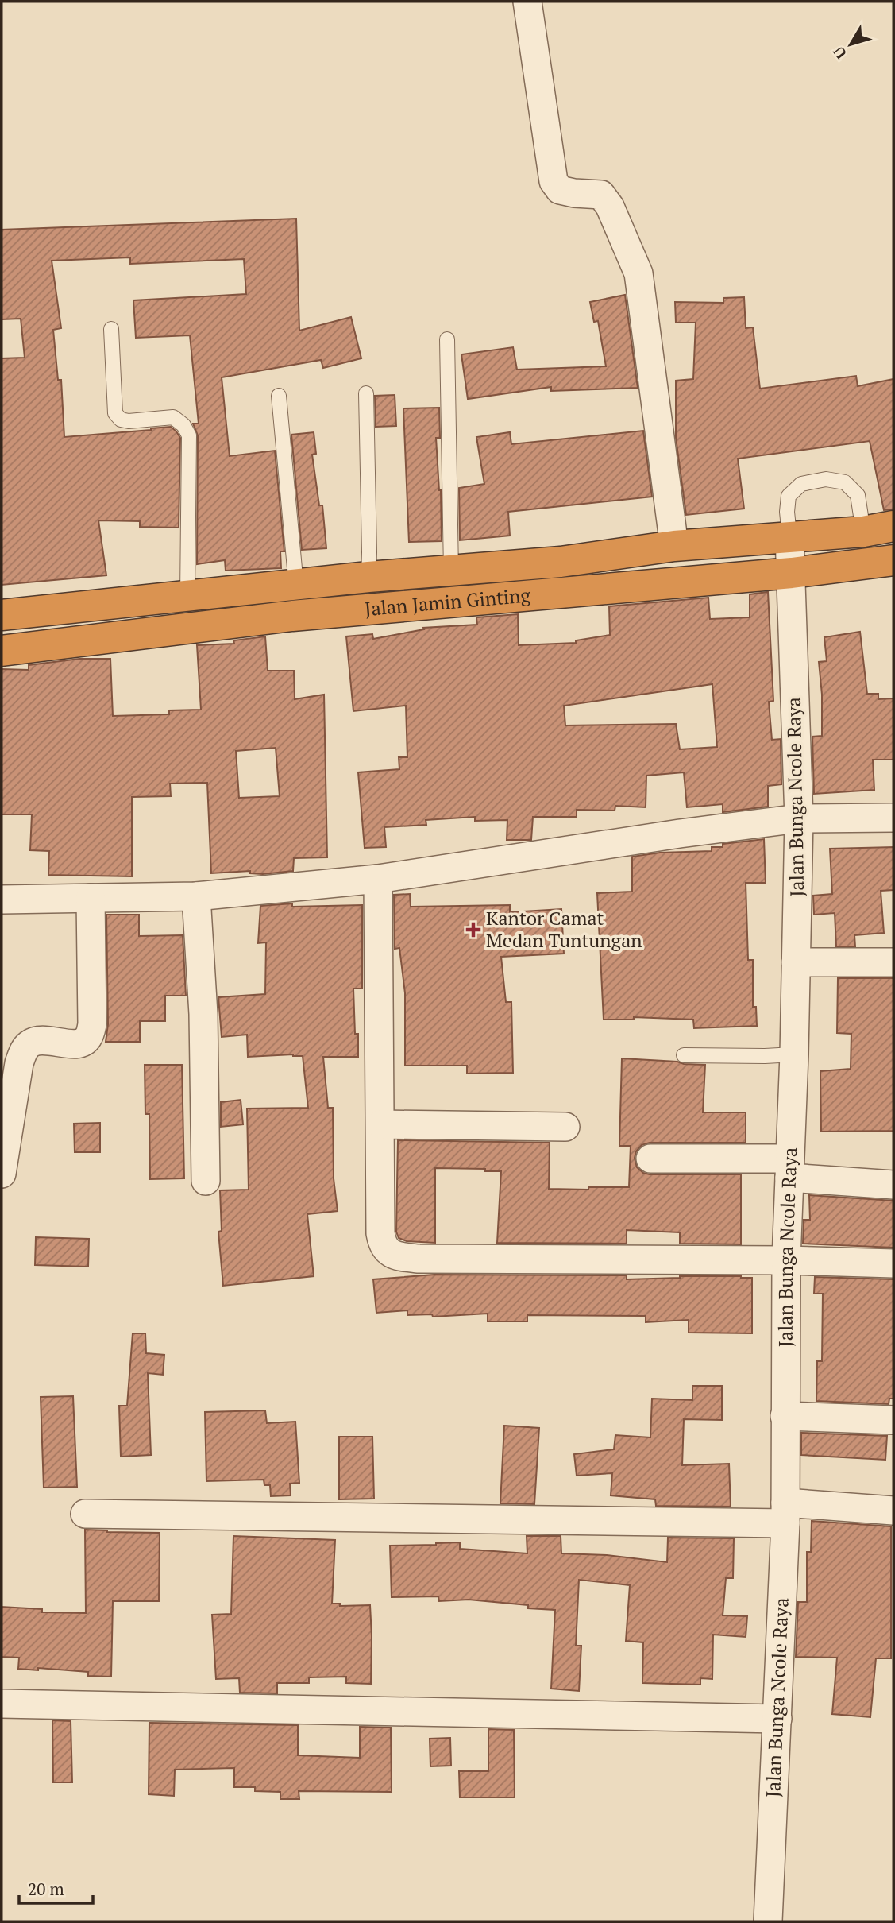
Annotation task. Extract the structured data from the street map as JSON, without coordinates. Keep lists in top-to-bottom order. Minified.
{"streets":{"highway":["Jalan Jamin Ginting"],"street":["Jalan Bunga Ncole Raya"]},"crossings":[["Jalan Jamin Ginting","Jalan Bunga Ncole Raya"]],"places":{"health":["Kantor Camat Medan Tuntungan"]},"scale_bar":"20 m","north":"bottom left"}
